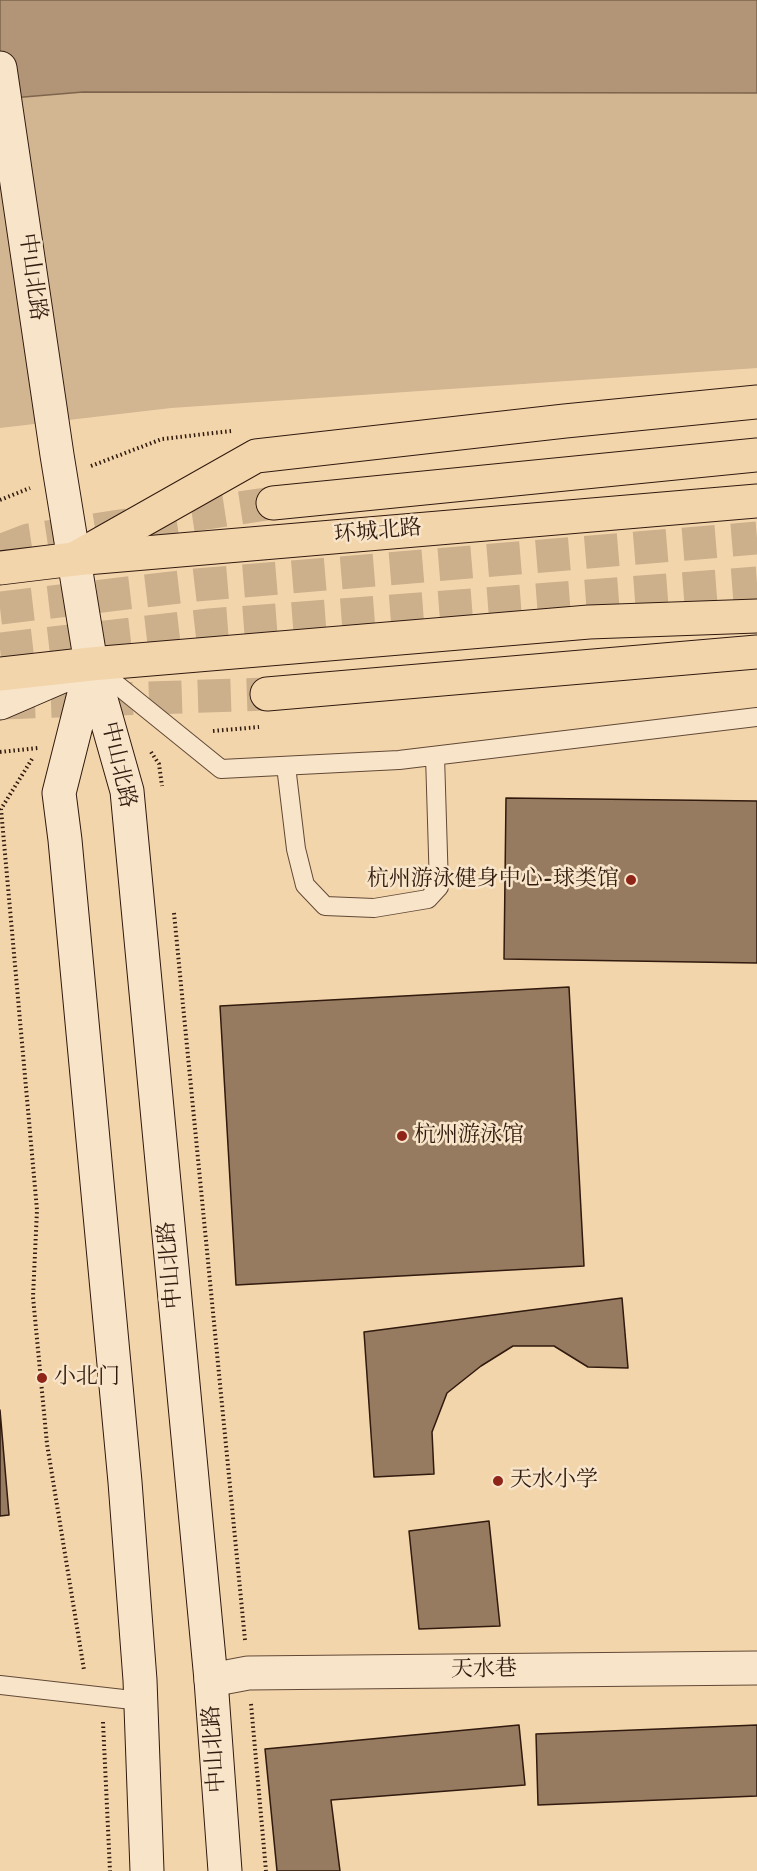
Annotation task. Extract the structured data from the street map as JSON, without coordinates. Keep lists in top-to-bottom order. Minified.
{"streets":{"main road":["中山北路","环城北路","天水巷"]},"crossings":[["中山北路","环城北路"],["中山北路","天水巷"]],"places":["杭州游泳健身中心-球类馆","杭州游泳馆","小北门","天水小学"]}
